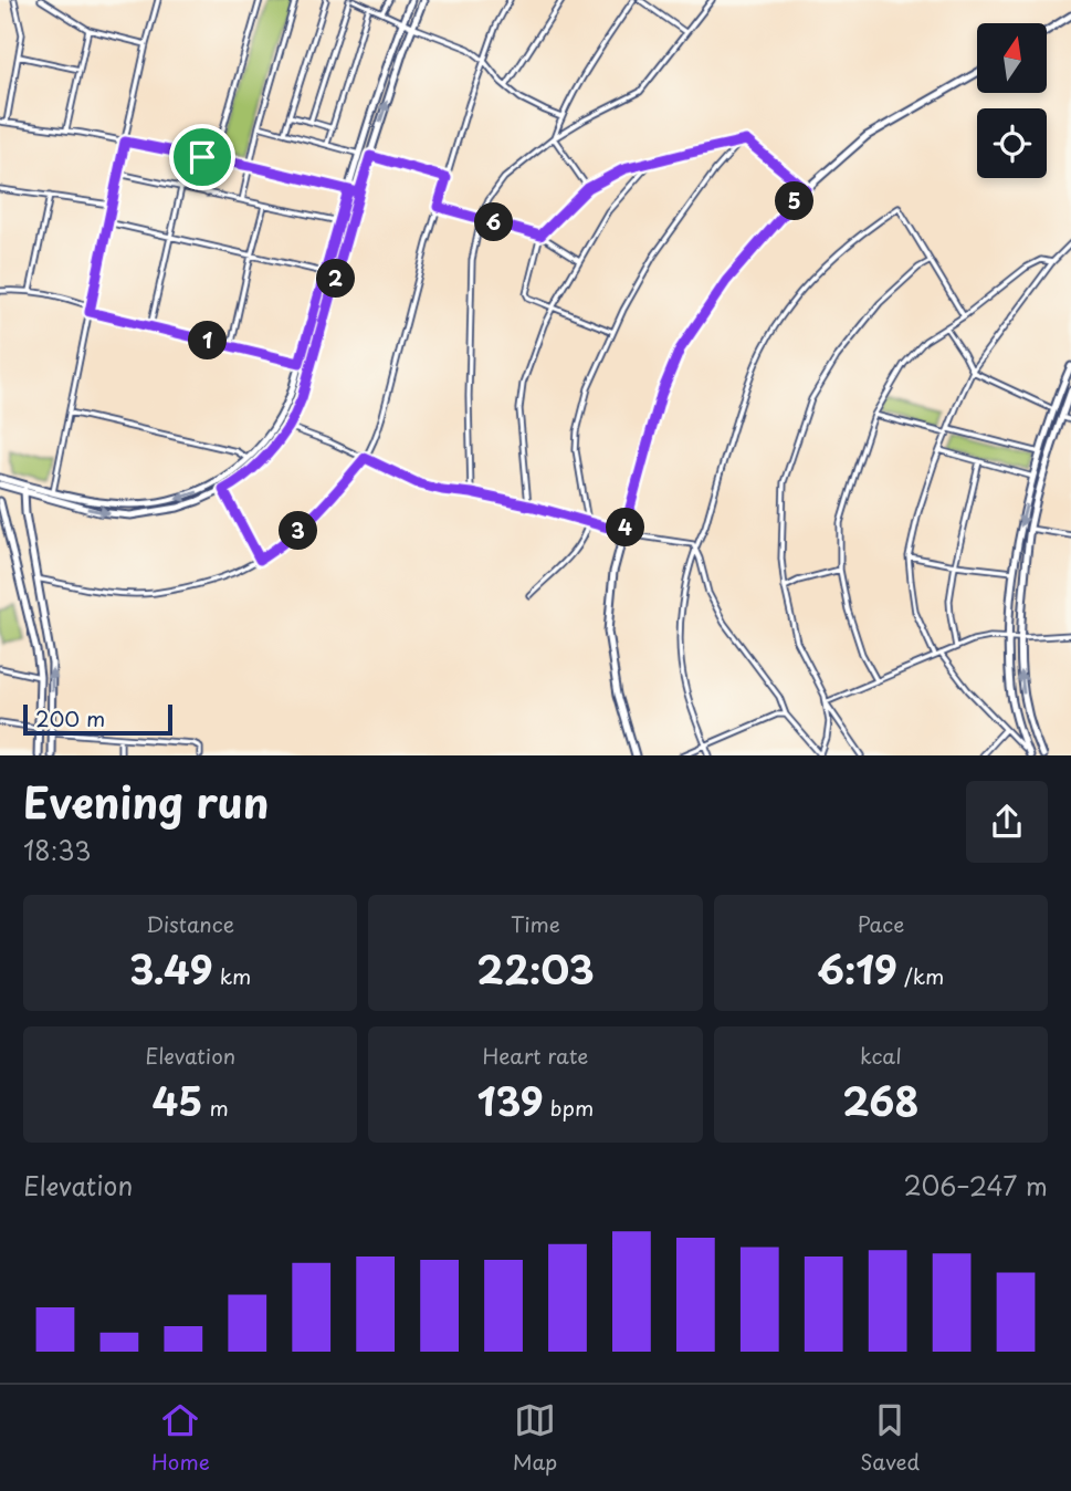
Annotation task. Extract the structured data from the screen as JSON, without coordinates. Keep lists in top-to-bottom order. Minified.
{"scale_bar":"200 m","north":"top","page":{"pins":["5","6","2","1","4","3"],"scale":"200 m","heading":["Evening run","18:33"],"stats":[["Distance","3.49 km"],["Time","22:03"],["Pace","6:19 /km"],["Elevation","45 m"],["Heart rate","139 bpm"],["kcal","268"]],"chart":["Elevation","206–247 m"],"tabs":["Home","Map","Saved"]}}
